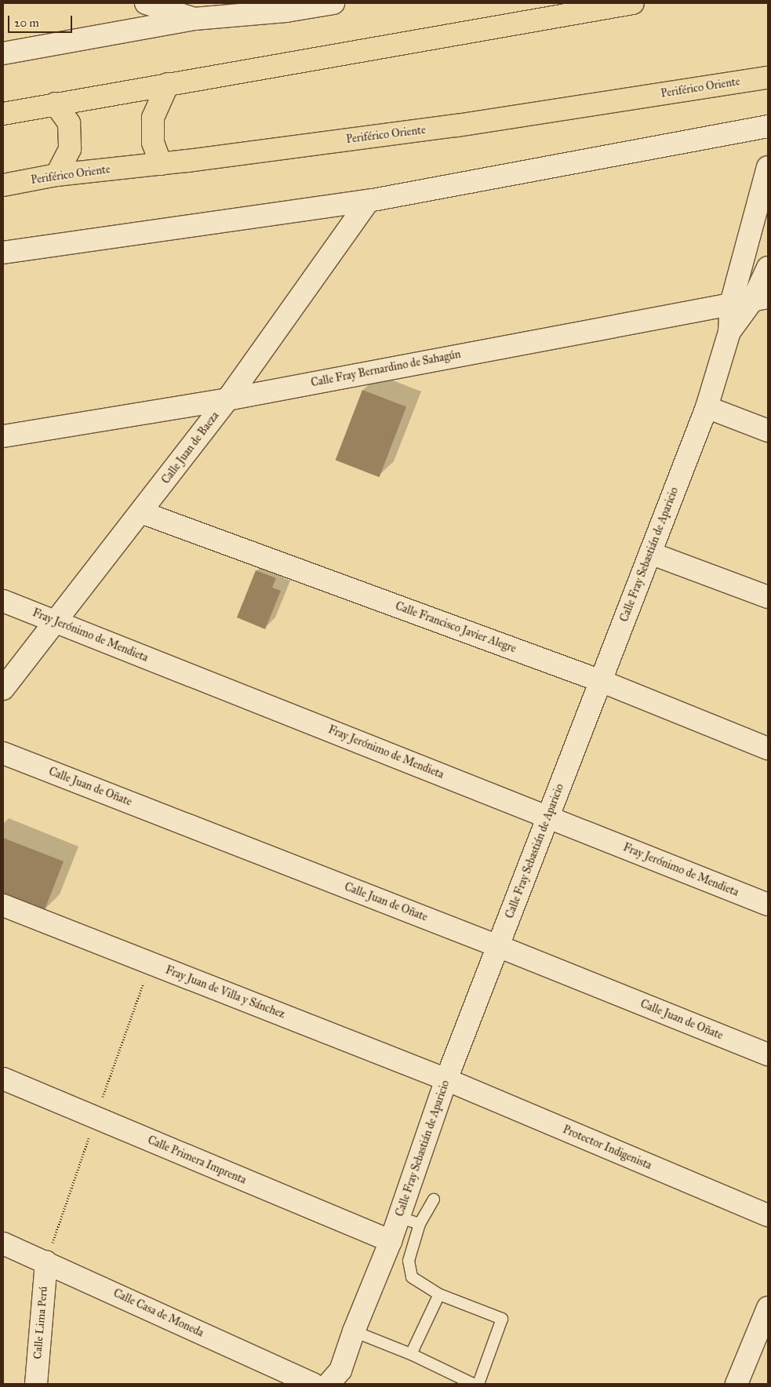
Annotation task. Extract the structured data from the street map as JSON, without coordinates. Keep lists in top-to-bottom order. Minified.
{"streets":{"highway":["Periférico Oriente"],"street":["Calle Fray Bernardino de Sahagún","Calle Juan de Baeza","Calle Fray Sebastián de Aparicio","Calle Francisco Javier Alegre","Fray Jerónimo de Mendieta","Calle Juan de Oñate","Fray Juan de Villa y Sánchez","Protector Indigenista","Calle Primera Imprenta","Calle Casa de Moneda","Calle Lima Perú"]},"crossings":[["Calle Fray Bernardino de Sahagún","Calle Juan de Baeza"],["Calle Fray Bernardino de Sahagún","Calle Fray Sebastián de Aparicio"],["Calle Juan de Baeza","Calle Francisco Javier Alegre"],["Calle Juan de Baeza","Fray Jerónimo de Mendieta"],["Calle Fray Sebastián de Aparicio","Calle Francisco Javier Alegre"],["Calle Fray Sebastián de Aparicio","Fray Jerónimo de Mendieta"],["Calle Fray Sebastián de Aparicio","Calle Juan de Oñate"],["Calle Fray Sebastián de Aparicio","Fray Juan de Villa y Sánchez"],["Calle Fray Sebastián de Aparicio","Protector Indigenista"],["Calle Fray Sebastián de Aparicio","Calle Primera Imprenta"],["Fray Juan de Villa y Sánchez","Protector Indigenista"],["Calle Casa de Moneda","Calle Lima Perú"]],"scale_bar":"20 m"}
